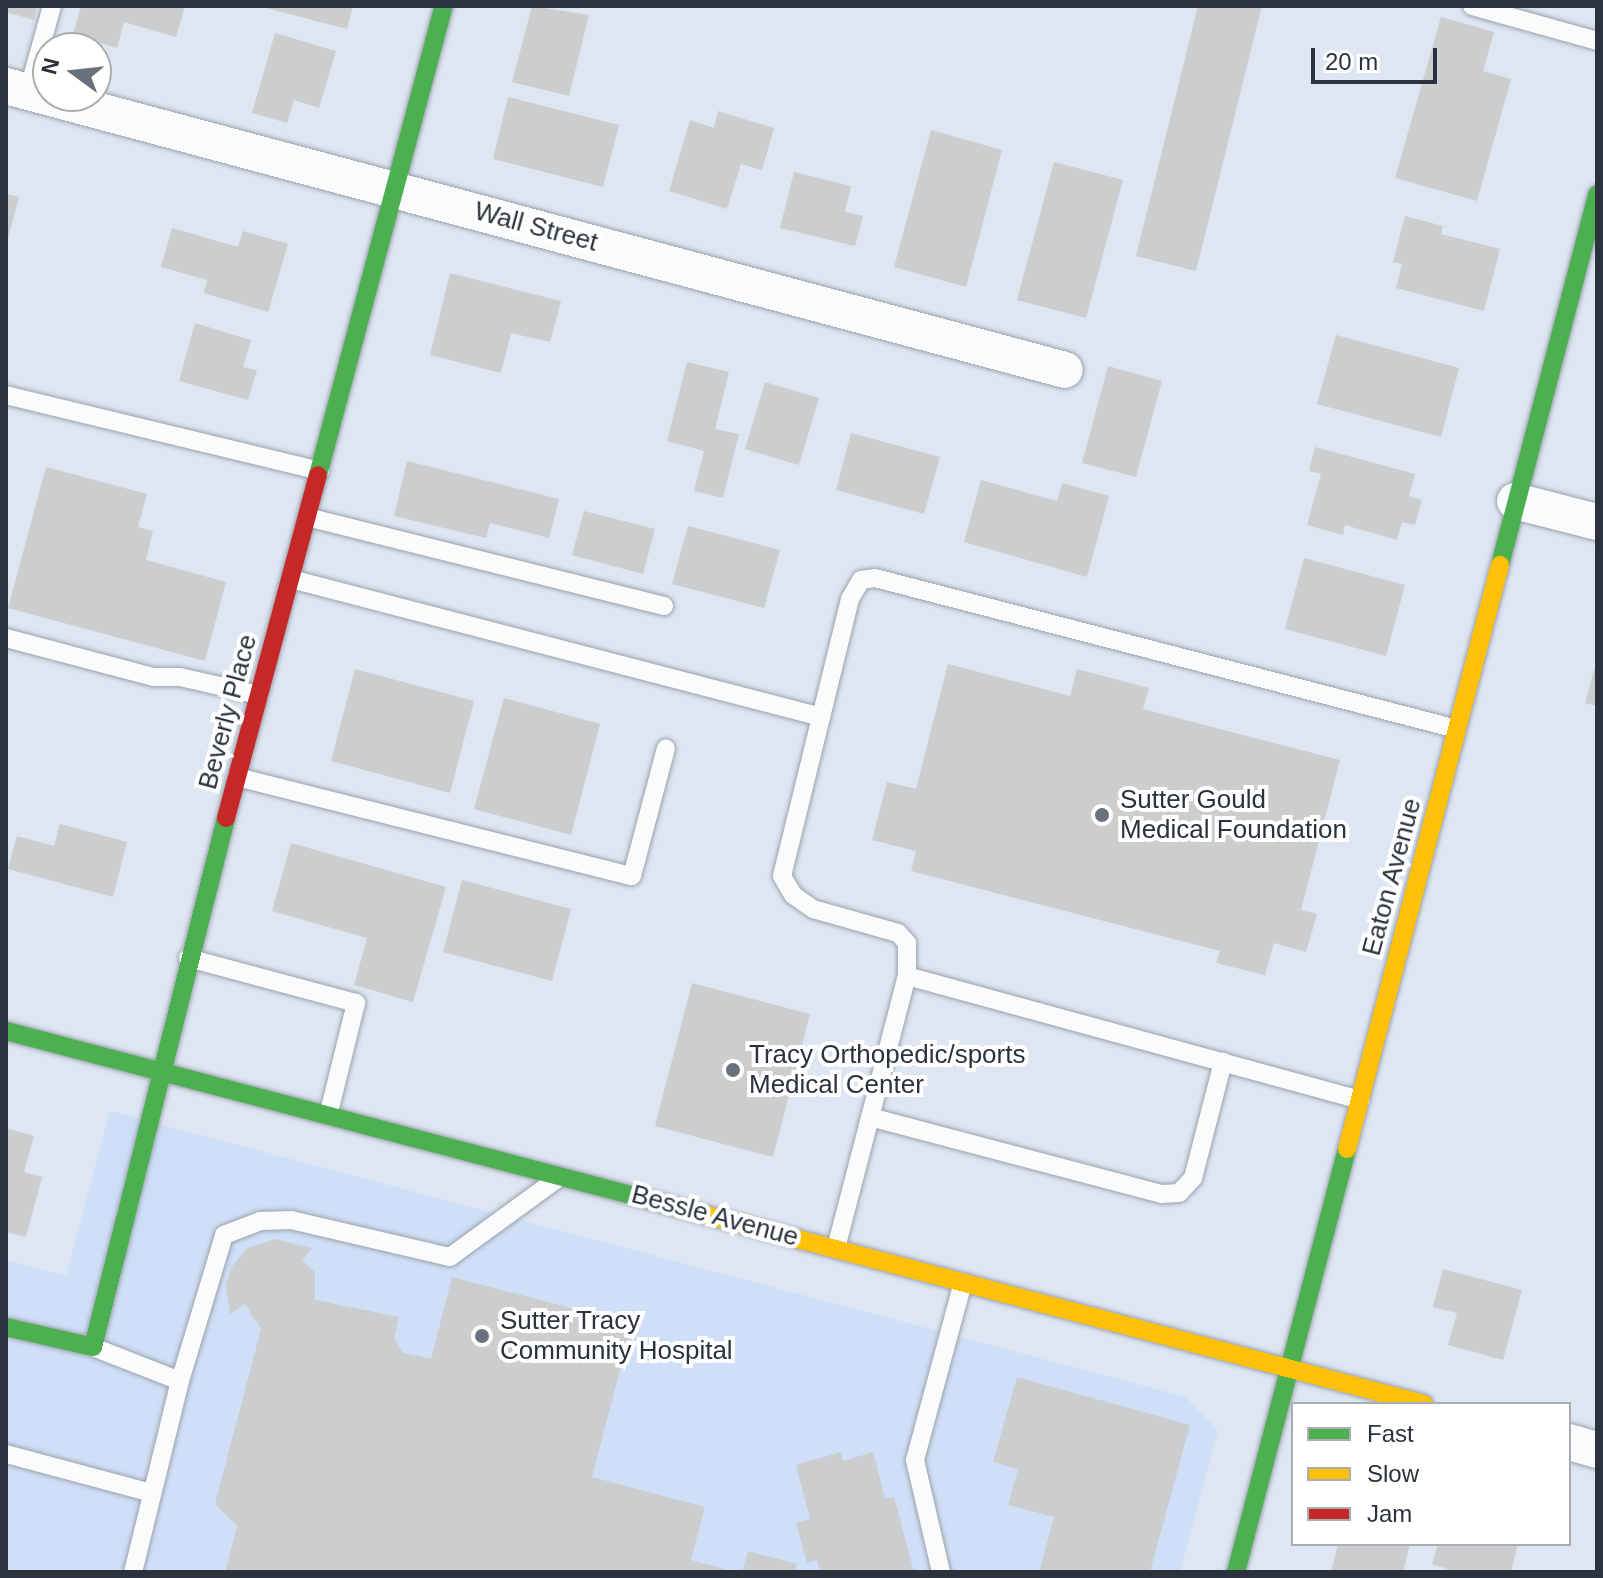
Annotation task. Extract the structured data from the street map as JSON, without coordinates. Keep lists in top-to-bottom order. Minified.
{"streets":{"street":["Wall Street","Beverly Place","Eaton Avenue","Bessle Avenue"]},"crossings":[["Wall Street","Beverly Place"],["Beverly Place","Bessle Avenue"],["Eaton Avenue","Bessle Avenue"]],"places":["Sutter Gould Medical Foundation","Tracy Orthopedic/sports Medical Center","Sutter Tracy Community Hospital"],"legend":["Fast","Slow","Jam"],"scale_bar":"20 m","north":"left"}
